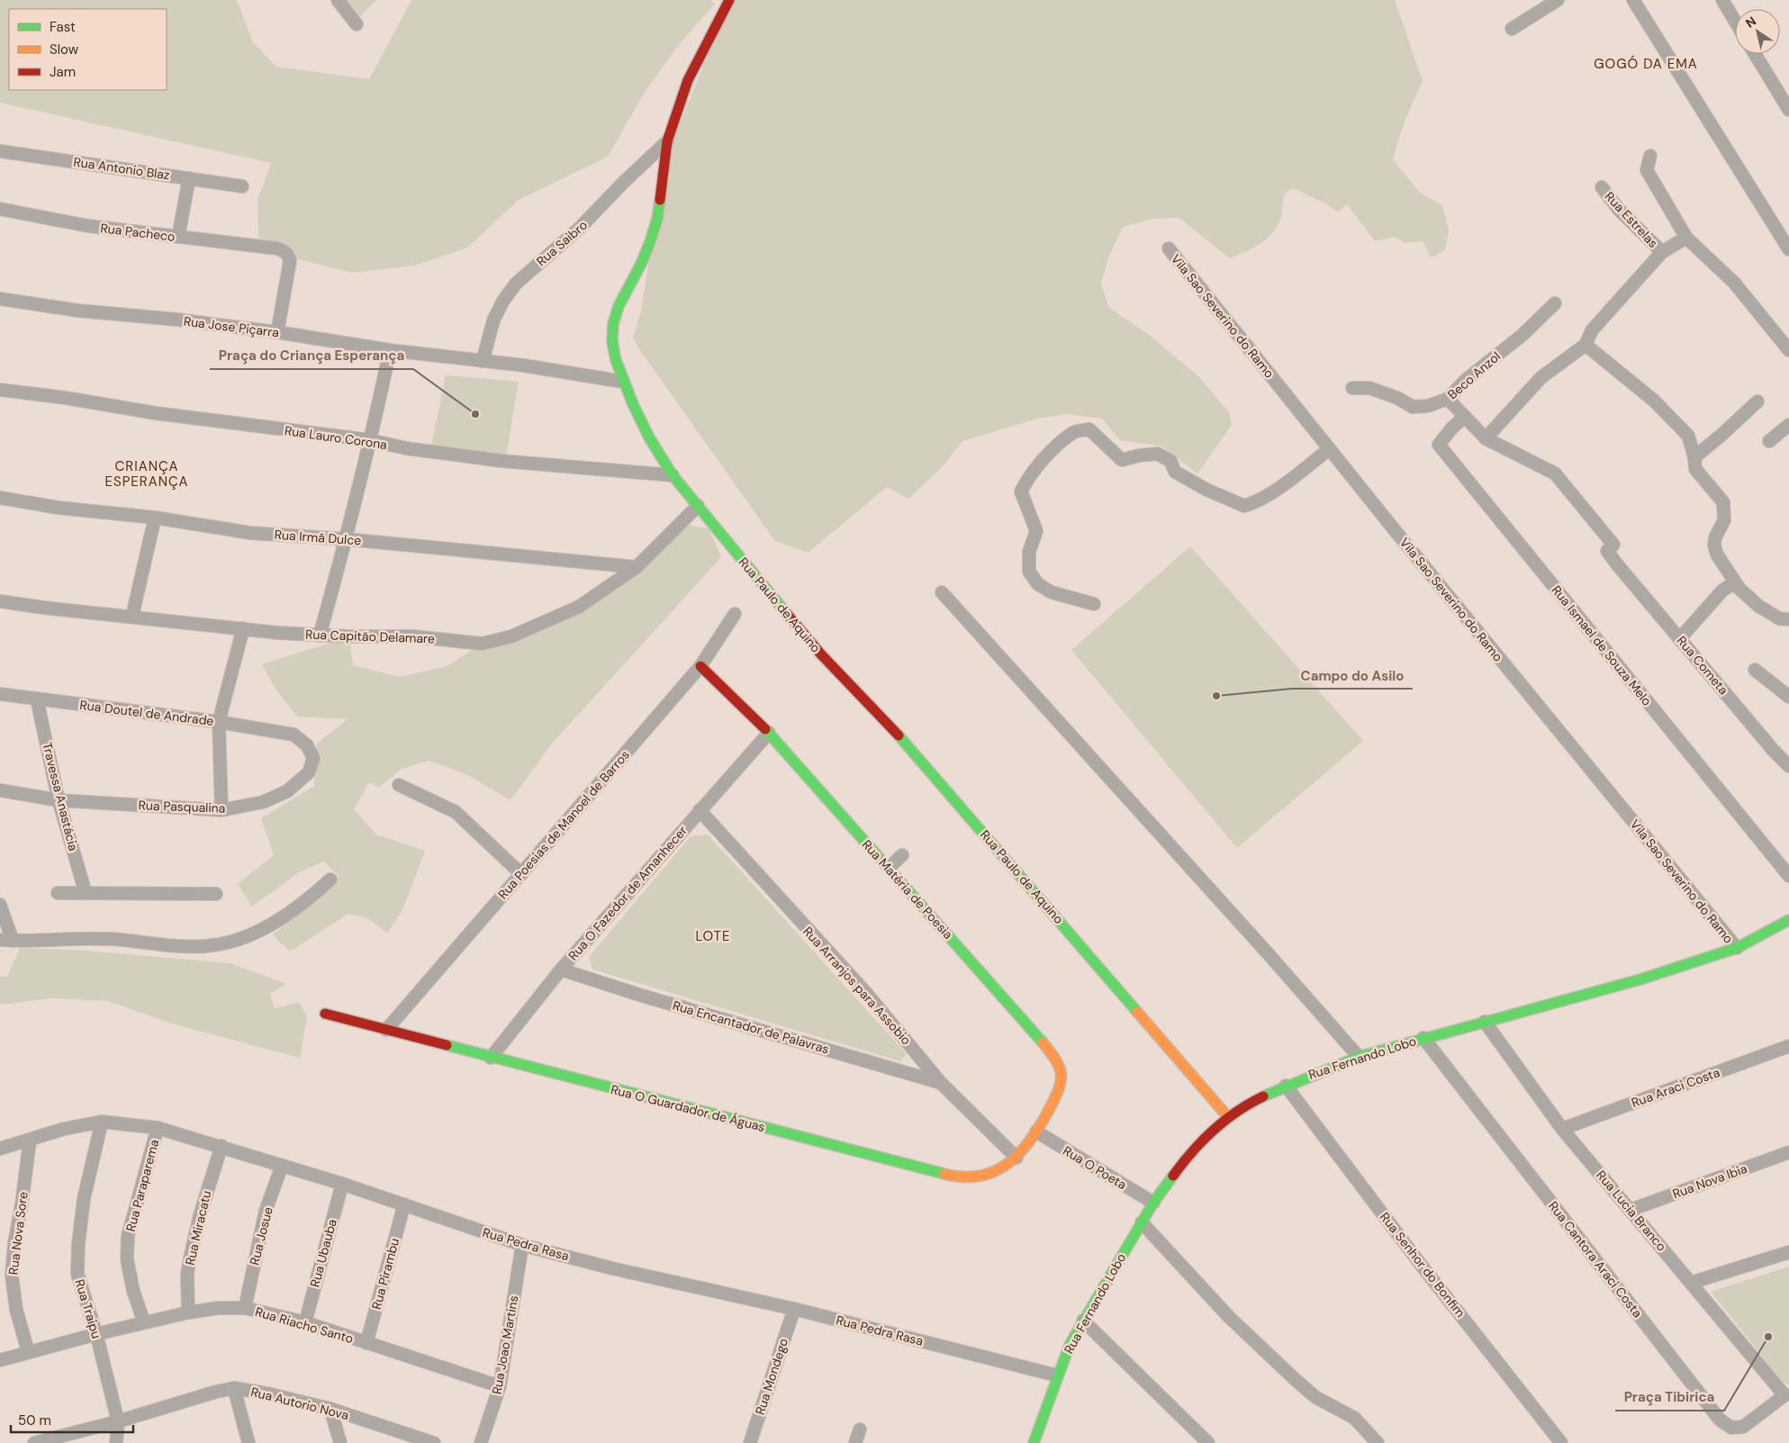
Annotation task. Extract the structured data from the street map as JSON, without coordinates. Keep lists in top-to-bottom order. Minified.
{"streets":{"street":["Rua Antonio Blaz","Rua Estrelas","Rua Pacheco","Rua Saibro","Vila Sao Severino do Ramo","Rua Jose Piçarra","Beco Anzol","Rua Lauro Corona","Rua Irmã Dulce","Rua Paulo de Aquino","Rua Capitão Delamare","Rua Ismael de Souza Melo","Rua Cometa","Rua Doutel de Andrade","Travessa Anastácia","Rua Pasqualina","Rua Poesias de Manoel de Barros","Rua Matéria de Poesia","Rua O Fazedor de Amanhecer","Rua Arranjos para Assobio","Rua Encantador de Palavras","Rua Fernando Lobo","Rua Araci Costa","Rua O Guardador de Águas","Rua O Poeta","Rua Nova Ibia","Rua Paraparema","Rua Lucia Branco","Rua Miracatu","Rua Nova Sore","Rua Josue","Rua Pedra Rasa","Rua Ubauba","Rua Cantora Araci Costa","Rua Senhor do Bonfim","Rua Pirambu","Rua Traipu","Rua Riacho Santo","Rua Joao Martins","Rua Mondego","Rua Autorio Nova"]},"crossings":[["Rua Pacheco","Rua Jose Piçarra"],["Rua Saibro","Rua Jose Piçarra"],["Rua Saibro","Rua Paulo de Aquino"],["Vila Sao Severino do Ramo","Rua Fernando Lobo"],["Rua Jose Piçarra","Rua Paulo de Aquino"],["Rua Lauro Corona","Rua Paulo de Aquino"],["Rua Irmã Dulce","Rua Capitão Delamare"],["Rua Paulo de Aquino","Rua Capitão Delamare"],["Rua Paulo de Aquino","Rua Fernando Lobo"],["Rua Doutel de Andrade","Travessa Anastácia"],["Rua Doutel de Andrade","Rua Pasqualina"],["Travessa Anastácia","Rua Pasqualina"],["Rua Poesias de Manoel de Barros","Rua Matéria de Poesia"],["Rua Poesias de Manoel de Barros","Rua O Guardador de Águas"],["Rua Matéria de Poesia","Rua O Fazedor de Amanhecer"],["Rua Matéria de Poesia","Rua O Guardador de Águas"],["Rua Matéria de Poesia","Rua O Poeta"],["Rua O Fazedor de Amanhecer","Rua Arranjos para Assobio"],["Rua O Fazedor de Amanhecer","Rua Encantador de Palavras"],["Rua O Fazedor de Amanhecer","Rua O Guardador de Águas"],["Rua Arranjos para Assobio","Rua Encantador de Palavras"],["Rua Arranjos para Assobio","Rua O Guardador de Águas"],["Rua Fernando Lobo","Rua O Poeta"],["Rua Fernando Lobo","Rua Lucia Branco"],["Rua Fernando Lobo","Rua Pedra Rasa"],["Rua Fernando Lobo","Rua Cantora Araci Costa"],["Rua Fernando Lobo","Rua Senhor do Bonfim"],["Rua Araci Costa","Rua Lucia Branco"],["Rua O Guardador de Águas","Rua O Poeta"],["Rua Nova Ibia","Rua Lucia Branco"],["Rua Paraparema","Rua Pedra Rasa"],["Rua Paraparema","Rua Riacho Santo"],["Rua Lucia Branco","Rua Cantora Araci Costa"],["Rua Miracatu","Rua Pedra Rasa"],["Rua Miracatu","Rua Riacho Santo"],["Rua Nova Sore","Rua Pedra Rasa"],["Rua Nova Sore","Rua Riacho Santo"],["Rua Josue","Rua Pedra Rasa"],["Rua Josue","Rua Riacho Santo"],["Rua Pedra Rasa","Rua Ubauba"],["Rua Pedra Rasa","Rua Pirambu"],["Rua Pedra Rasa","Rua Traipu"],["Rua Pedra Rasa","Rua Joao Martins"],["Rua Pedra Rasa","Rua Mondego"],["Rua Ubauba","Rua Riacho Santo"],["Rua Pirambu","Rua Riacho Santo"],["Rua Traipu","Rua Riacho Santo"],["Rua Traipu","Rua Autorio Nova"],["Rua Riacho Santo","Rua Joao Martins"]],"districts":["GOGÓ DA EMA","CRIANÇA ESPERANÇA","LOTE"],"places":["Praça do Criança Esperança","Campo do Asilo","Praça Tibirica"],"legend":["Fast","Slow","Jam"],"scale_bar":"50 m","north":"top left"}
